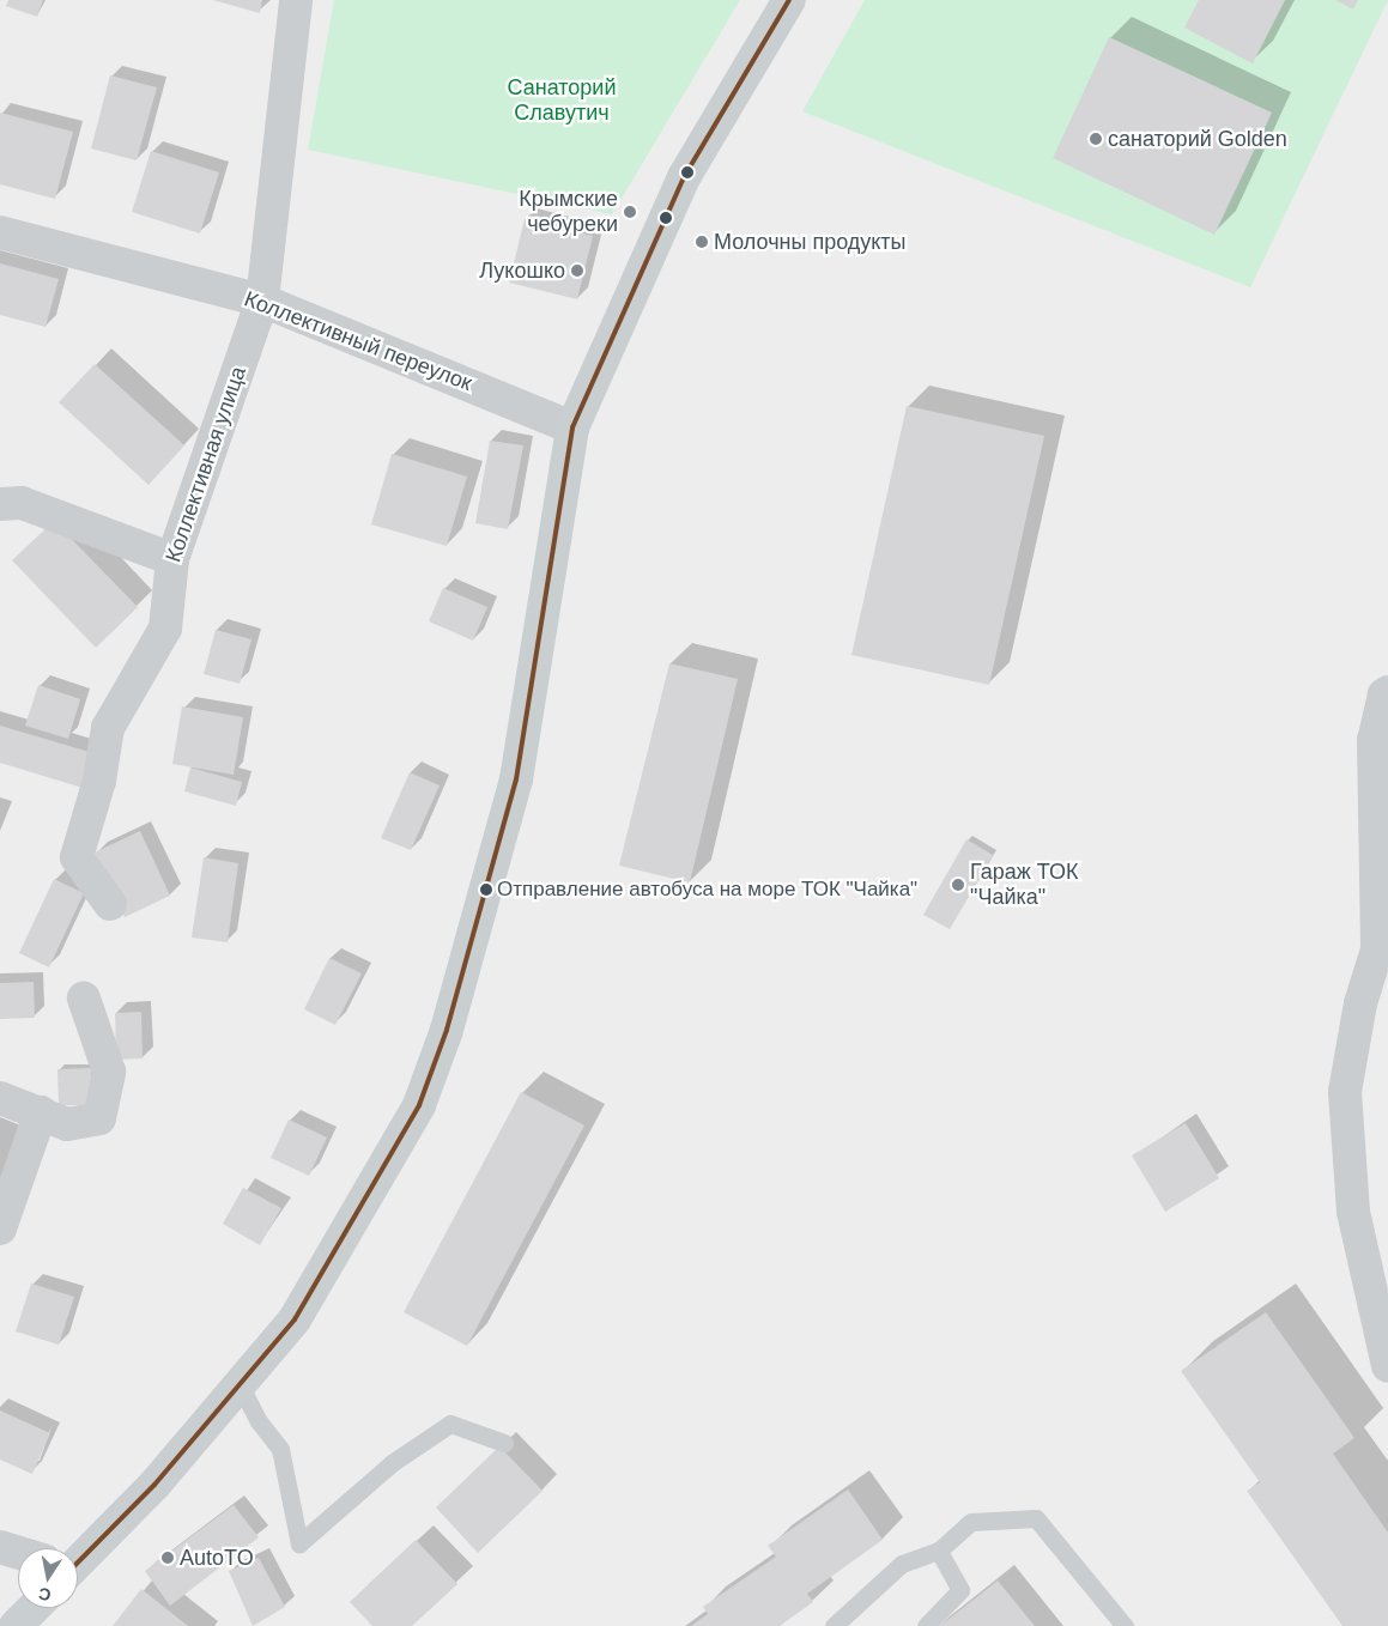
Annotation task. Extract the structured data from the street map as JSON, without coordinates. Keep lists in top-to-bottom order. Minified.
{"streets":{"street":["Коллективный переулок","Коллективная улица"]},"crossings":[["Коллективный переулок","Коллективная улица"]],"parks":["Санаторий Славутич"],"places":["санаторий Golden","Крымские чебуреки","Молочны продукты","Лукошко","Гараж ТОК \"Чайка\"","Отправление автобуса на море ТОК \"Чайка\"","AutoTO"],"north":"bottom"}
